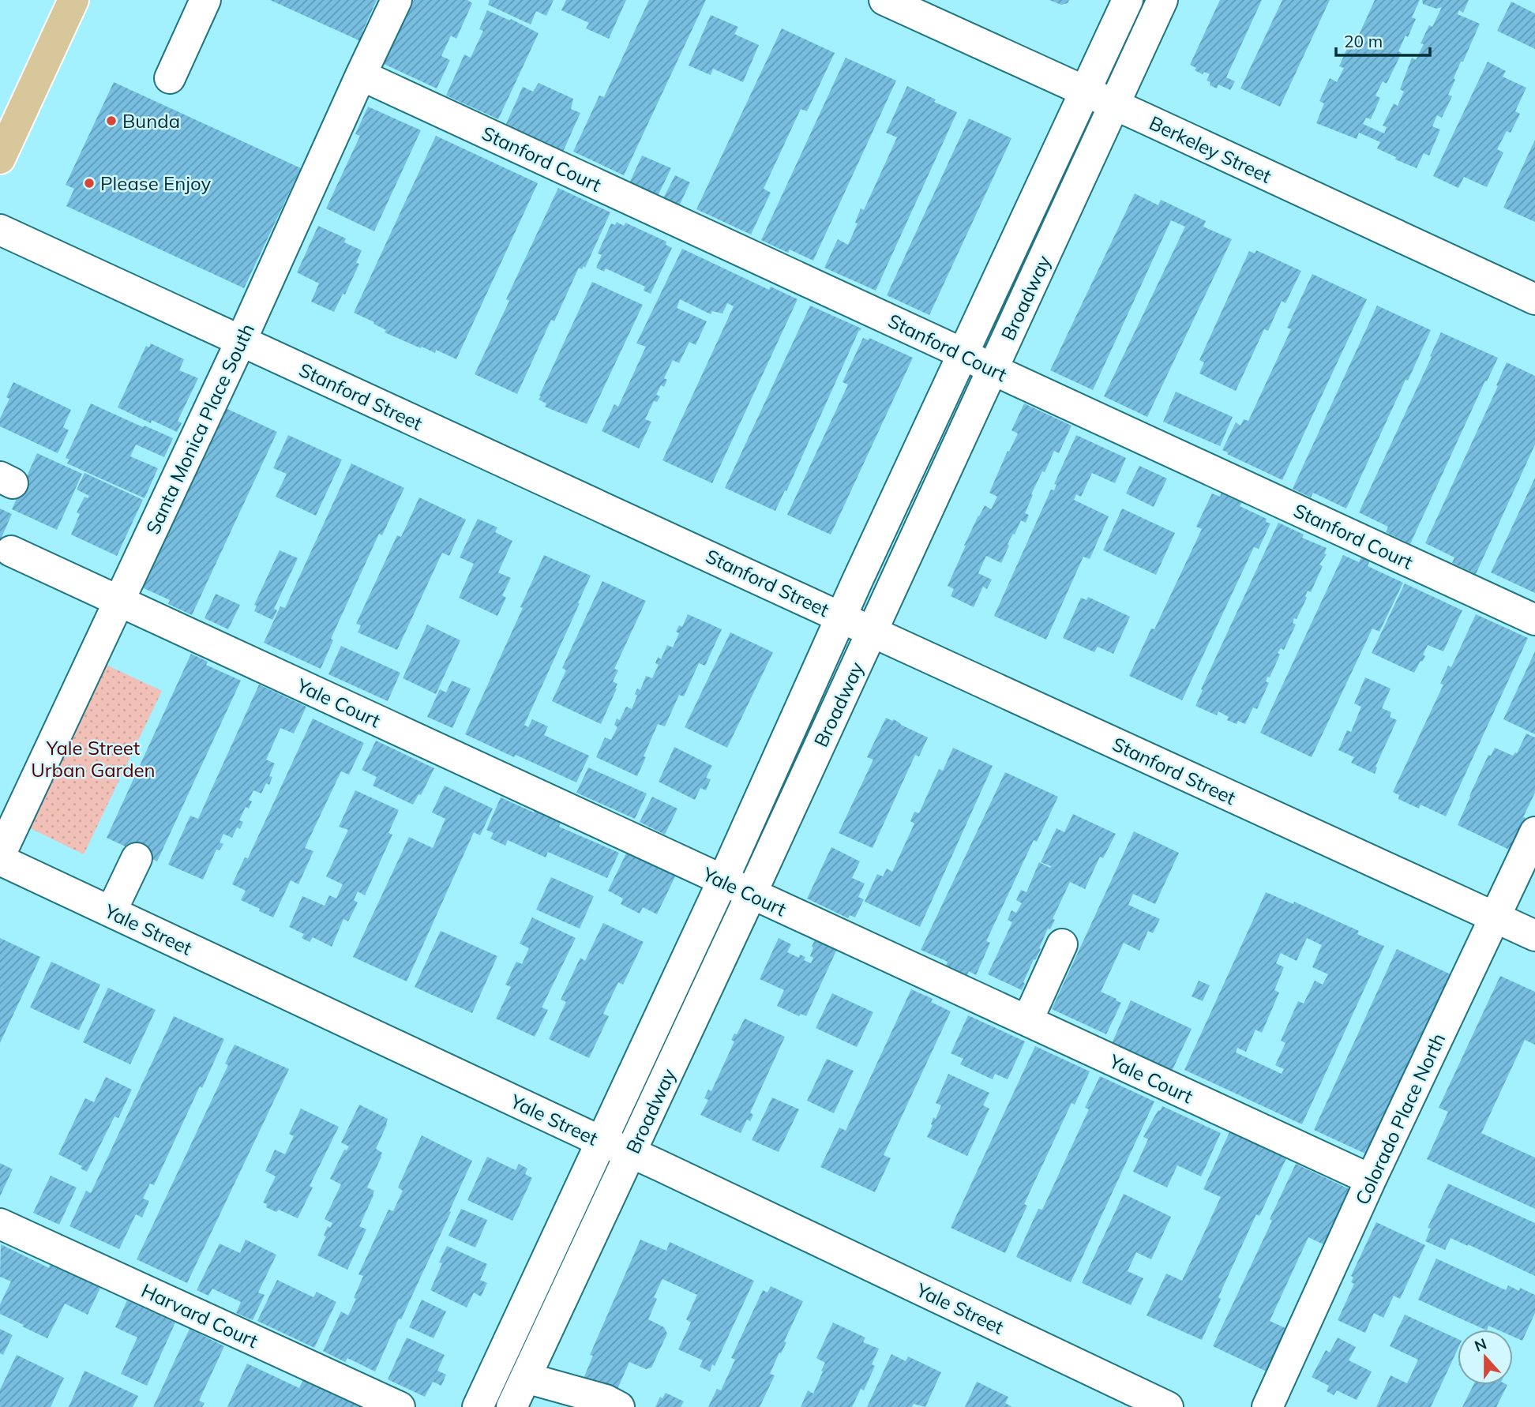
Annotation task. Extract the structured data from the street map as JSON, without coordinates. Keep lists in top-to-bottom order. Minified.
{"streets":{"street":["Berkeley Street","Stanford Court","Broadway","Stanford Street","Santa Monica Place South","Yale Court","Yale Street","Colorado Place North","Harvard Court"]},"crossings":[["Berkeley Street","Broadway"],["Stanford Court","Broadway"],["Stanford Court","Santa Monica Place South"],["Broadway","Stanford Street"],["Broadway","Yale Court"],["Broadway","Yale Street"],["Stanford Street","Santa Monica Place South"],["Stanford Street","Colorado Place North"],["Santa Monica Place South","Yale Court"],["Santa Monica Place South","Yale Street"],["Yale Court","Colorado Place North"]],"parks":["Yale Street Urban Garden"],"places":["Bunda","Please Enjoy"],"scale_bar":"20 m","north":"top"}
